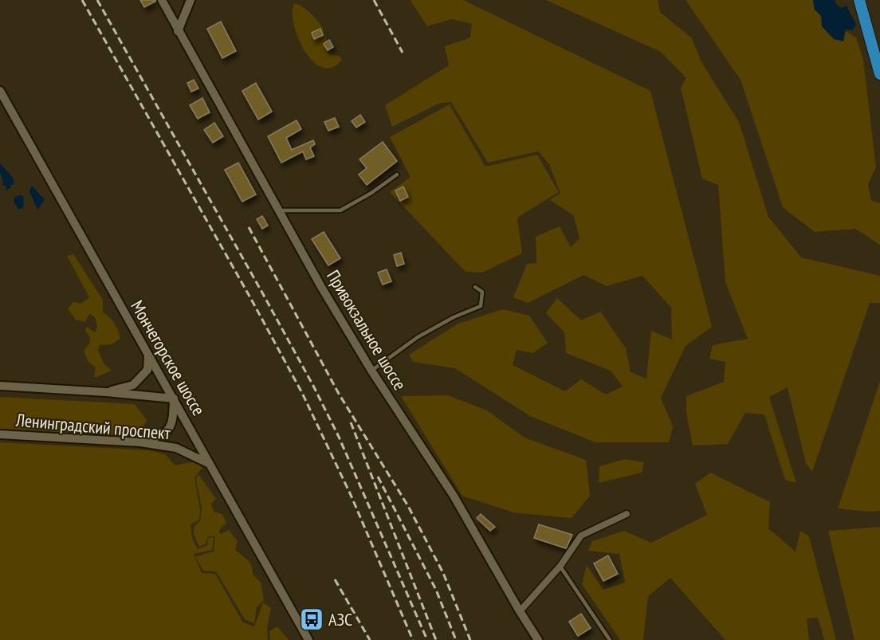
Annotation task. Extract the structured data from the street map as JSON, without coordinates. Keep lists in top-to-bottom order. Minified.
{"streets":{"street":["Привокзальное шоссе","Мончегорское шоссе","Ленинградский проспект"]},"crossings":[["Мончегорское шоссе","Ленинградский проспект"]],"places":{"bus stop":["АЗС"]}}
